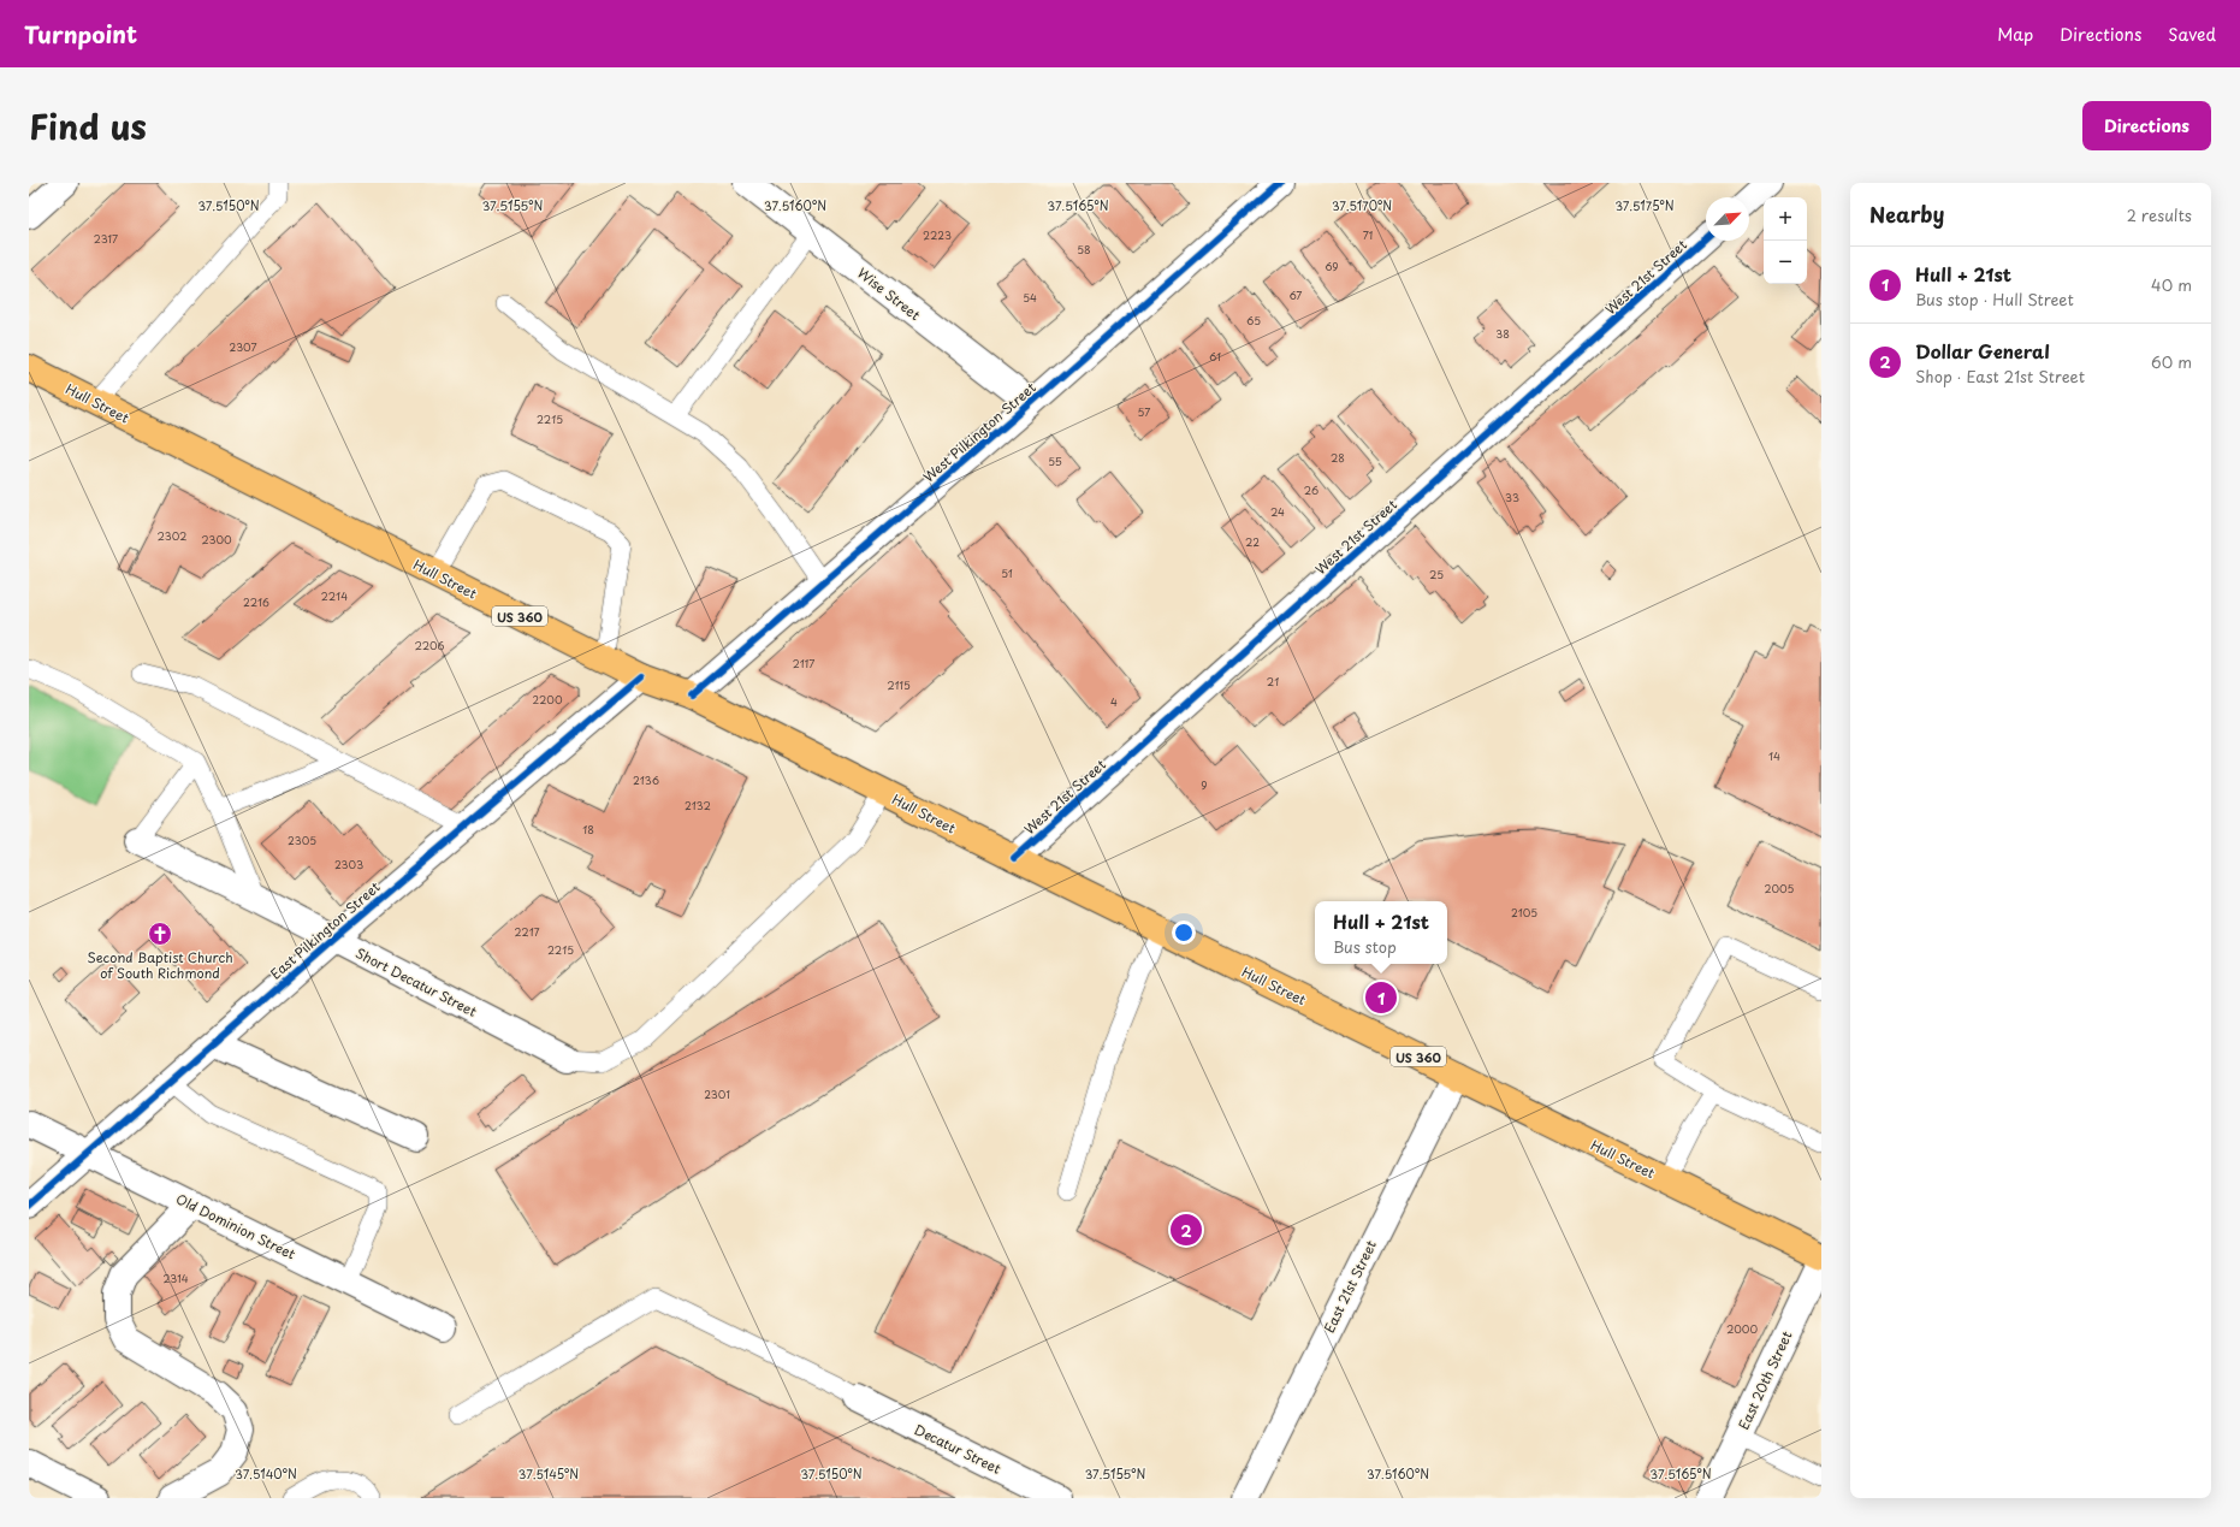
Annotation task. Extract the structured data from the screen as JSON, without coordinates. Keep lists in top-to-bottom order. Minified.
{"streets":{"main road":["Hull Street","US 360"],"street":["West 21st Street","Wise Street","West Pilkington Street","East Pilkington Street","Short Decatur Street","Old Dominion Street","East 21st Street","East 20th Street","Decatur Street"]},"crossings":[["West 21st Street","Hull Street"],["Wise Street","West Pilkington Street"],["Hull Street","West Pilkington Street"],["Hull Street","East Pilkington Street"],["Hull Street","East 21st Street"],["East Pilkington Street","Short Decatur Street"],["East Pilkington Street","Old Dominion Street"]],"places":{"church":["Second Baptist Church of South Richmond"]},"house_numbers":["2223","71","2317","58","69","67","54","65","38","2307","61","57","2215","28","55","26","33","24","2302","2300","22","51","25","2214","2216","2206","2117","21","2115","2200","4","14","2136","9","2132","18","2305","2303","2005","2105","2217","2215","2301","2314","2000"],"north":"top right","page":{"header":"Turnpoint","nav":["Map","Directions","Saved"],"title":"Find us","buttons":"Directions","heading":["Nearby","2 results"],"map_buttons":["+","−"],"list":[{"mark":"1","name":"Hull + 21st","note":"Bus stop · Hull Street","value":"40 m"},{"mark":"2","name":"Dollar General","note":"Shop · East 21st Street","value":"60 m"}],"popup":["Hull + 21st","Bus stop"],"pins":["1","2"]},"coordinates":["37.5150°N","37.5155°N","37.5160°N","37.5165°N","37.5170°N","37.5175°N","37.5140°N","37.5145°N"]}
